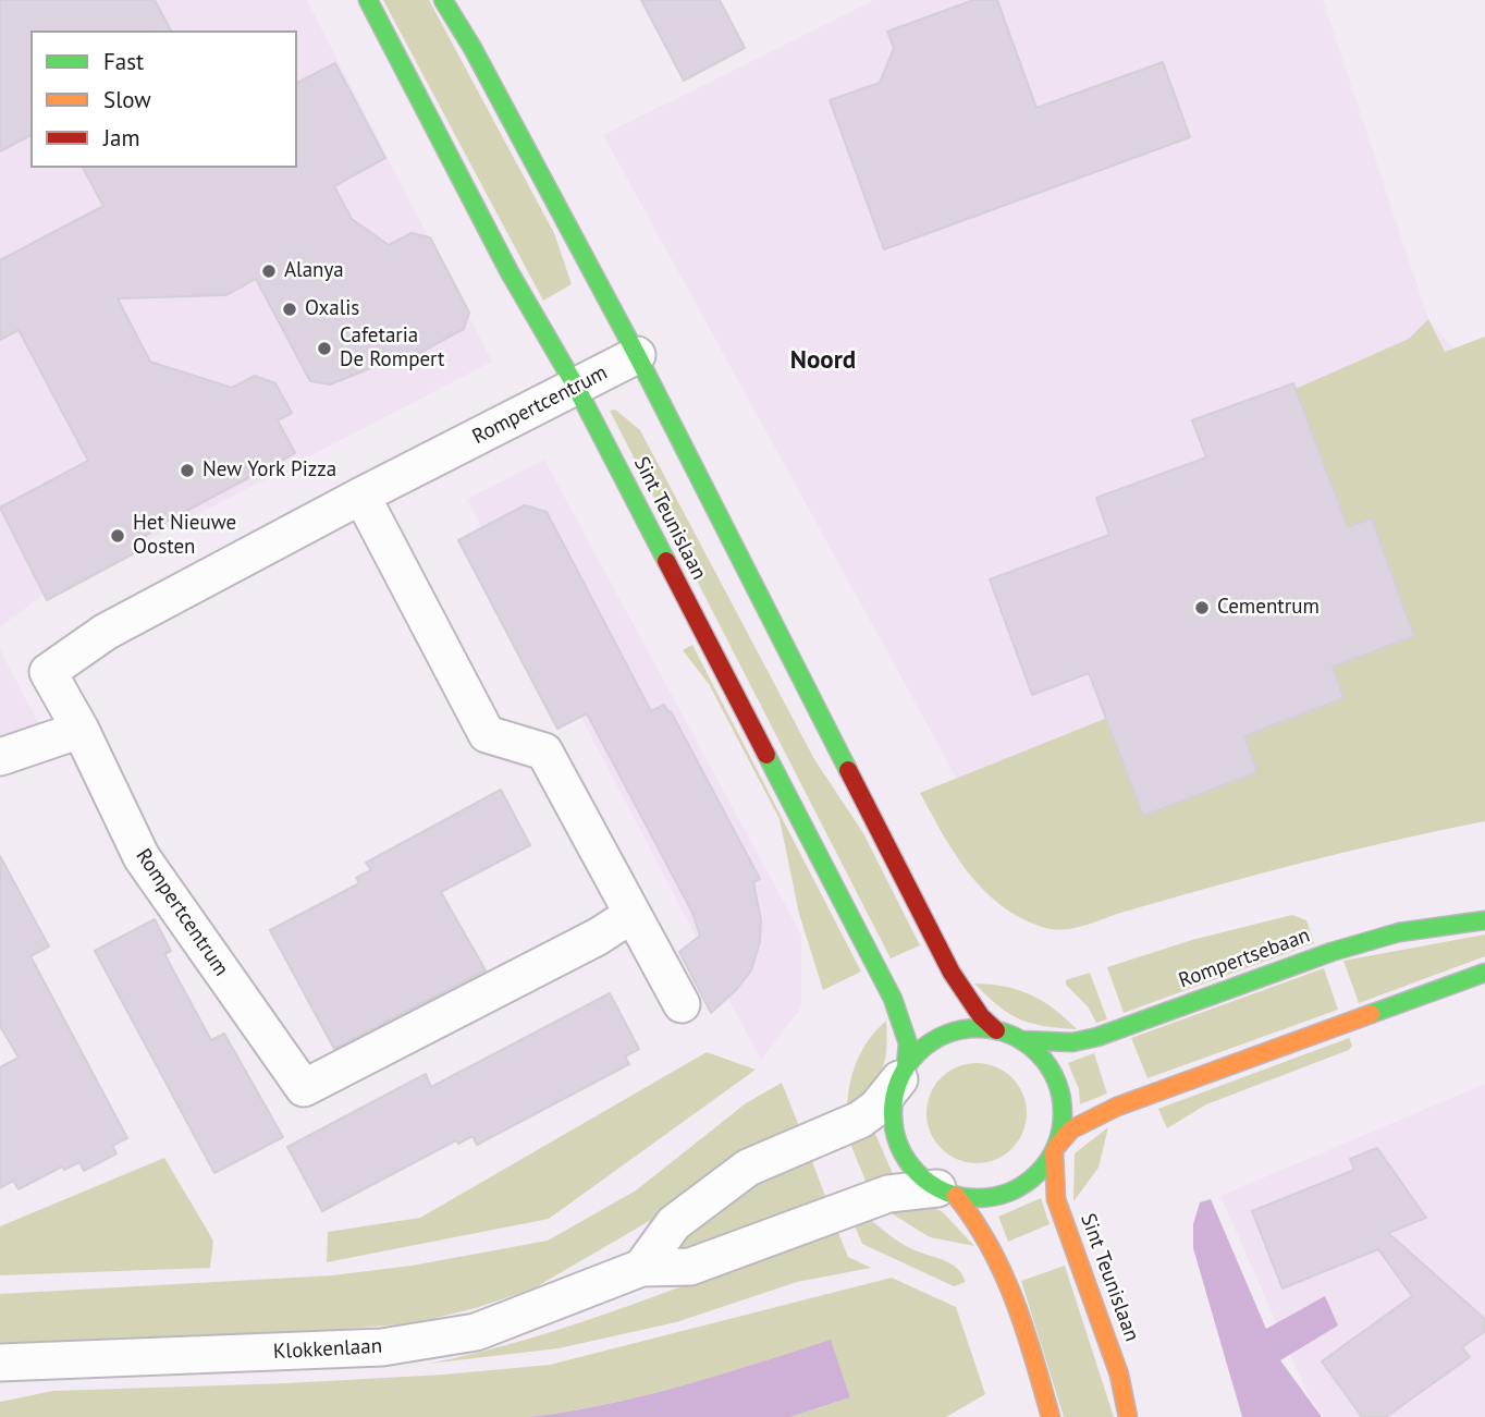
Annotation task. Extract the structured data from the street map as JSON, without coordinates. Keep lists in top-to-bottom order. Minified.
{"streets":{"street":["Rompertcentrum","Sint Teunislaan","Rompertsebaan","Klokkenlaan"]},"crossings":[["Rompertcentrum","Sint Teunislaan"],["Sint Teunislaan","Rompertsebaan"],["Sint Teunislaan","Klokkenlaan"],["Rompertsebaan","Klokkenlaan"]],"districts":["Noord"],"places":["Alanya","Oxalis","Cafetaria De Rompert","New York Pizza","Het Nieuwe Oosten","Cementrum"],"legend":["Fast","Slow","Jam"]}
